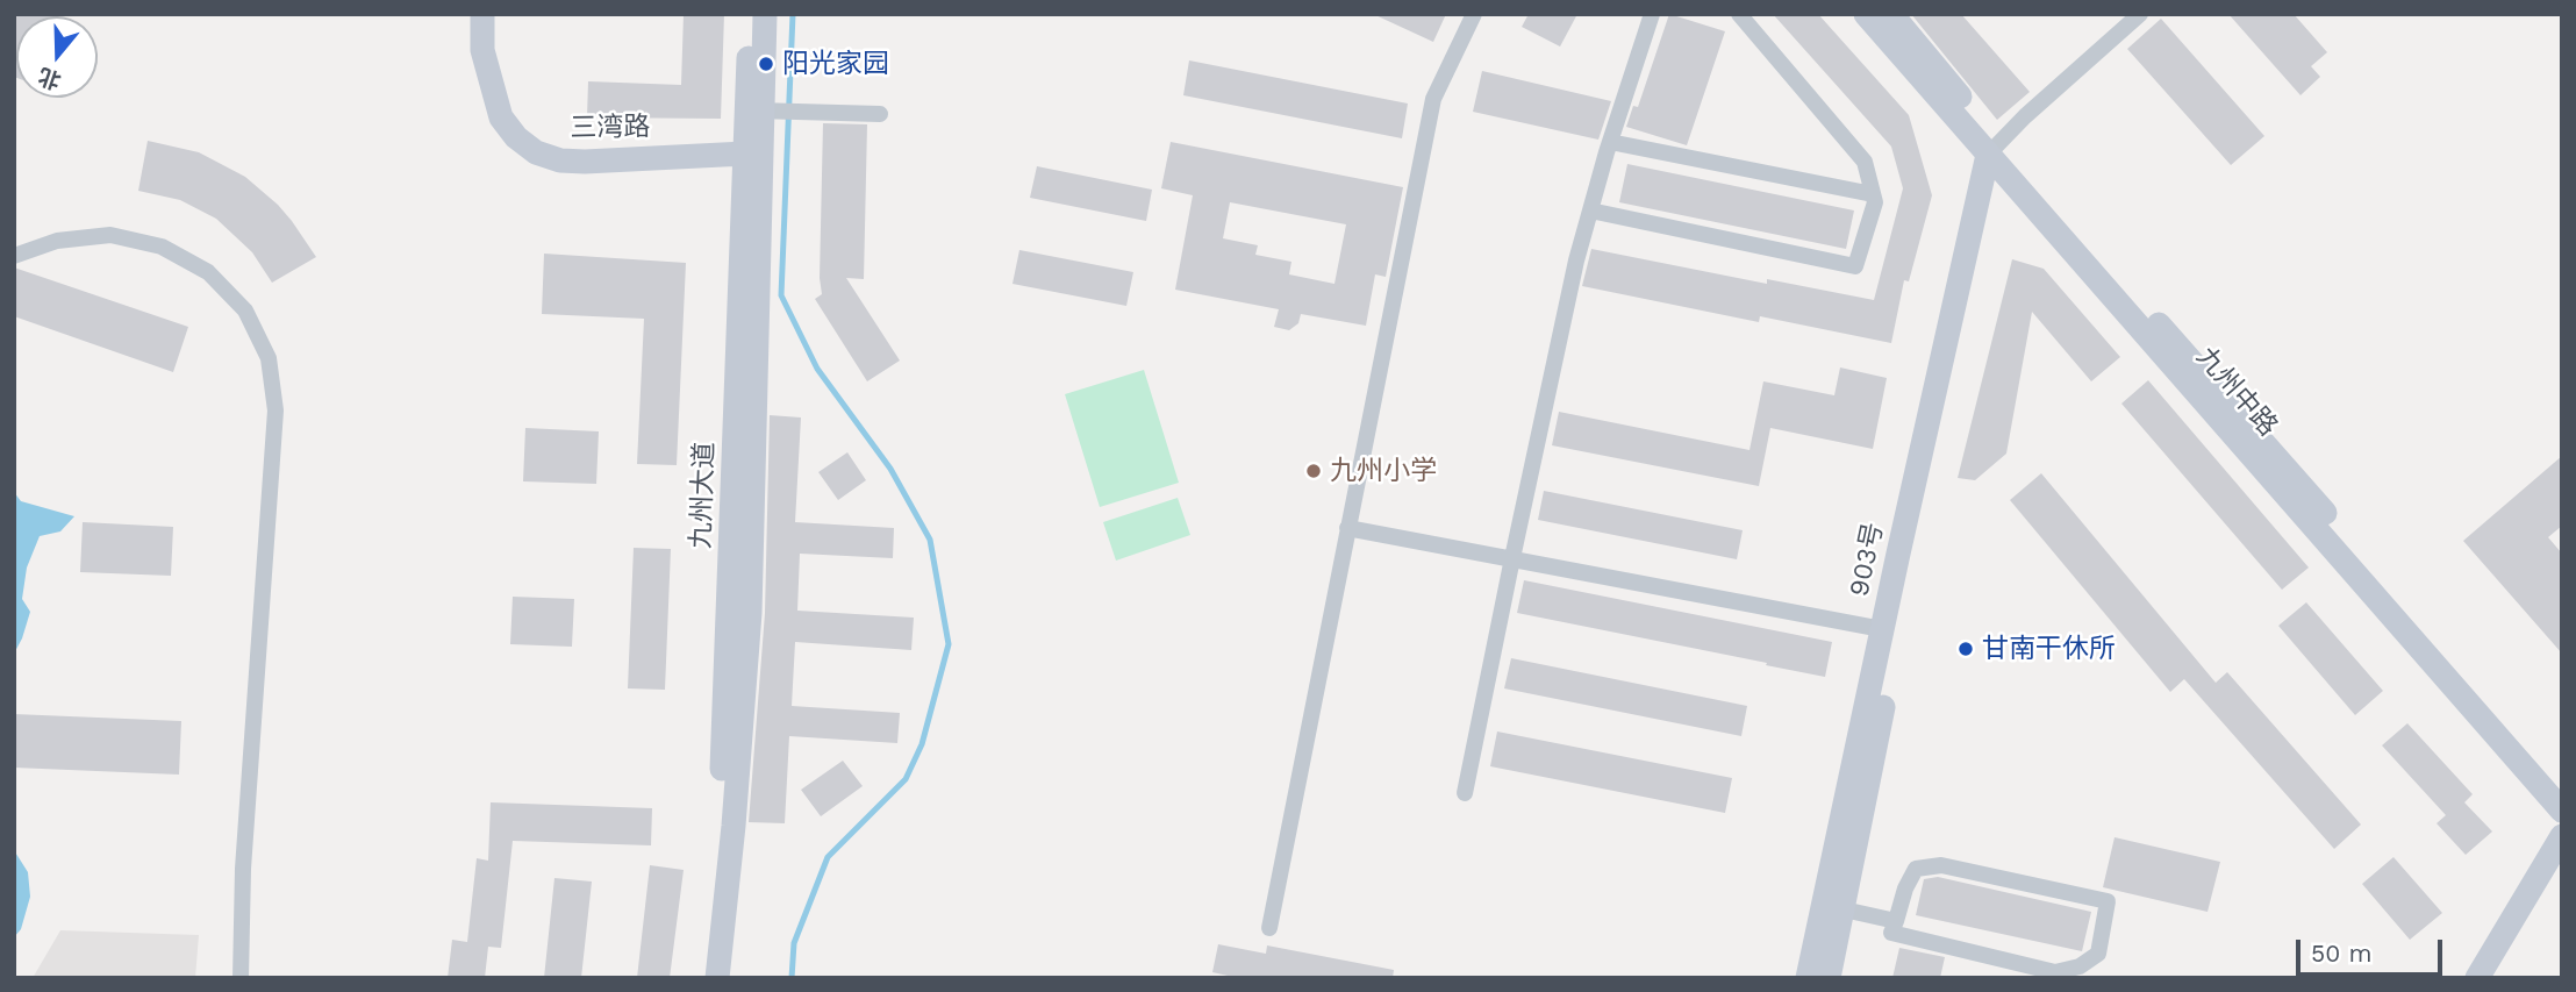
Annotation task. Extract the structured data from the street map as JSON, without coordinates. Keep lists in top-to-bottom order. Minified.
{"streets":{"street":["三湾路","九州中路","九州大道","903号"]},"crossings":[["三湾路","九州大道"],["九州中路","903号"]],"places":["阳光家园","九州小学","甘南干休所"],"scale_bar":"50 m","north":"bottom"}
